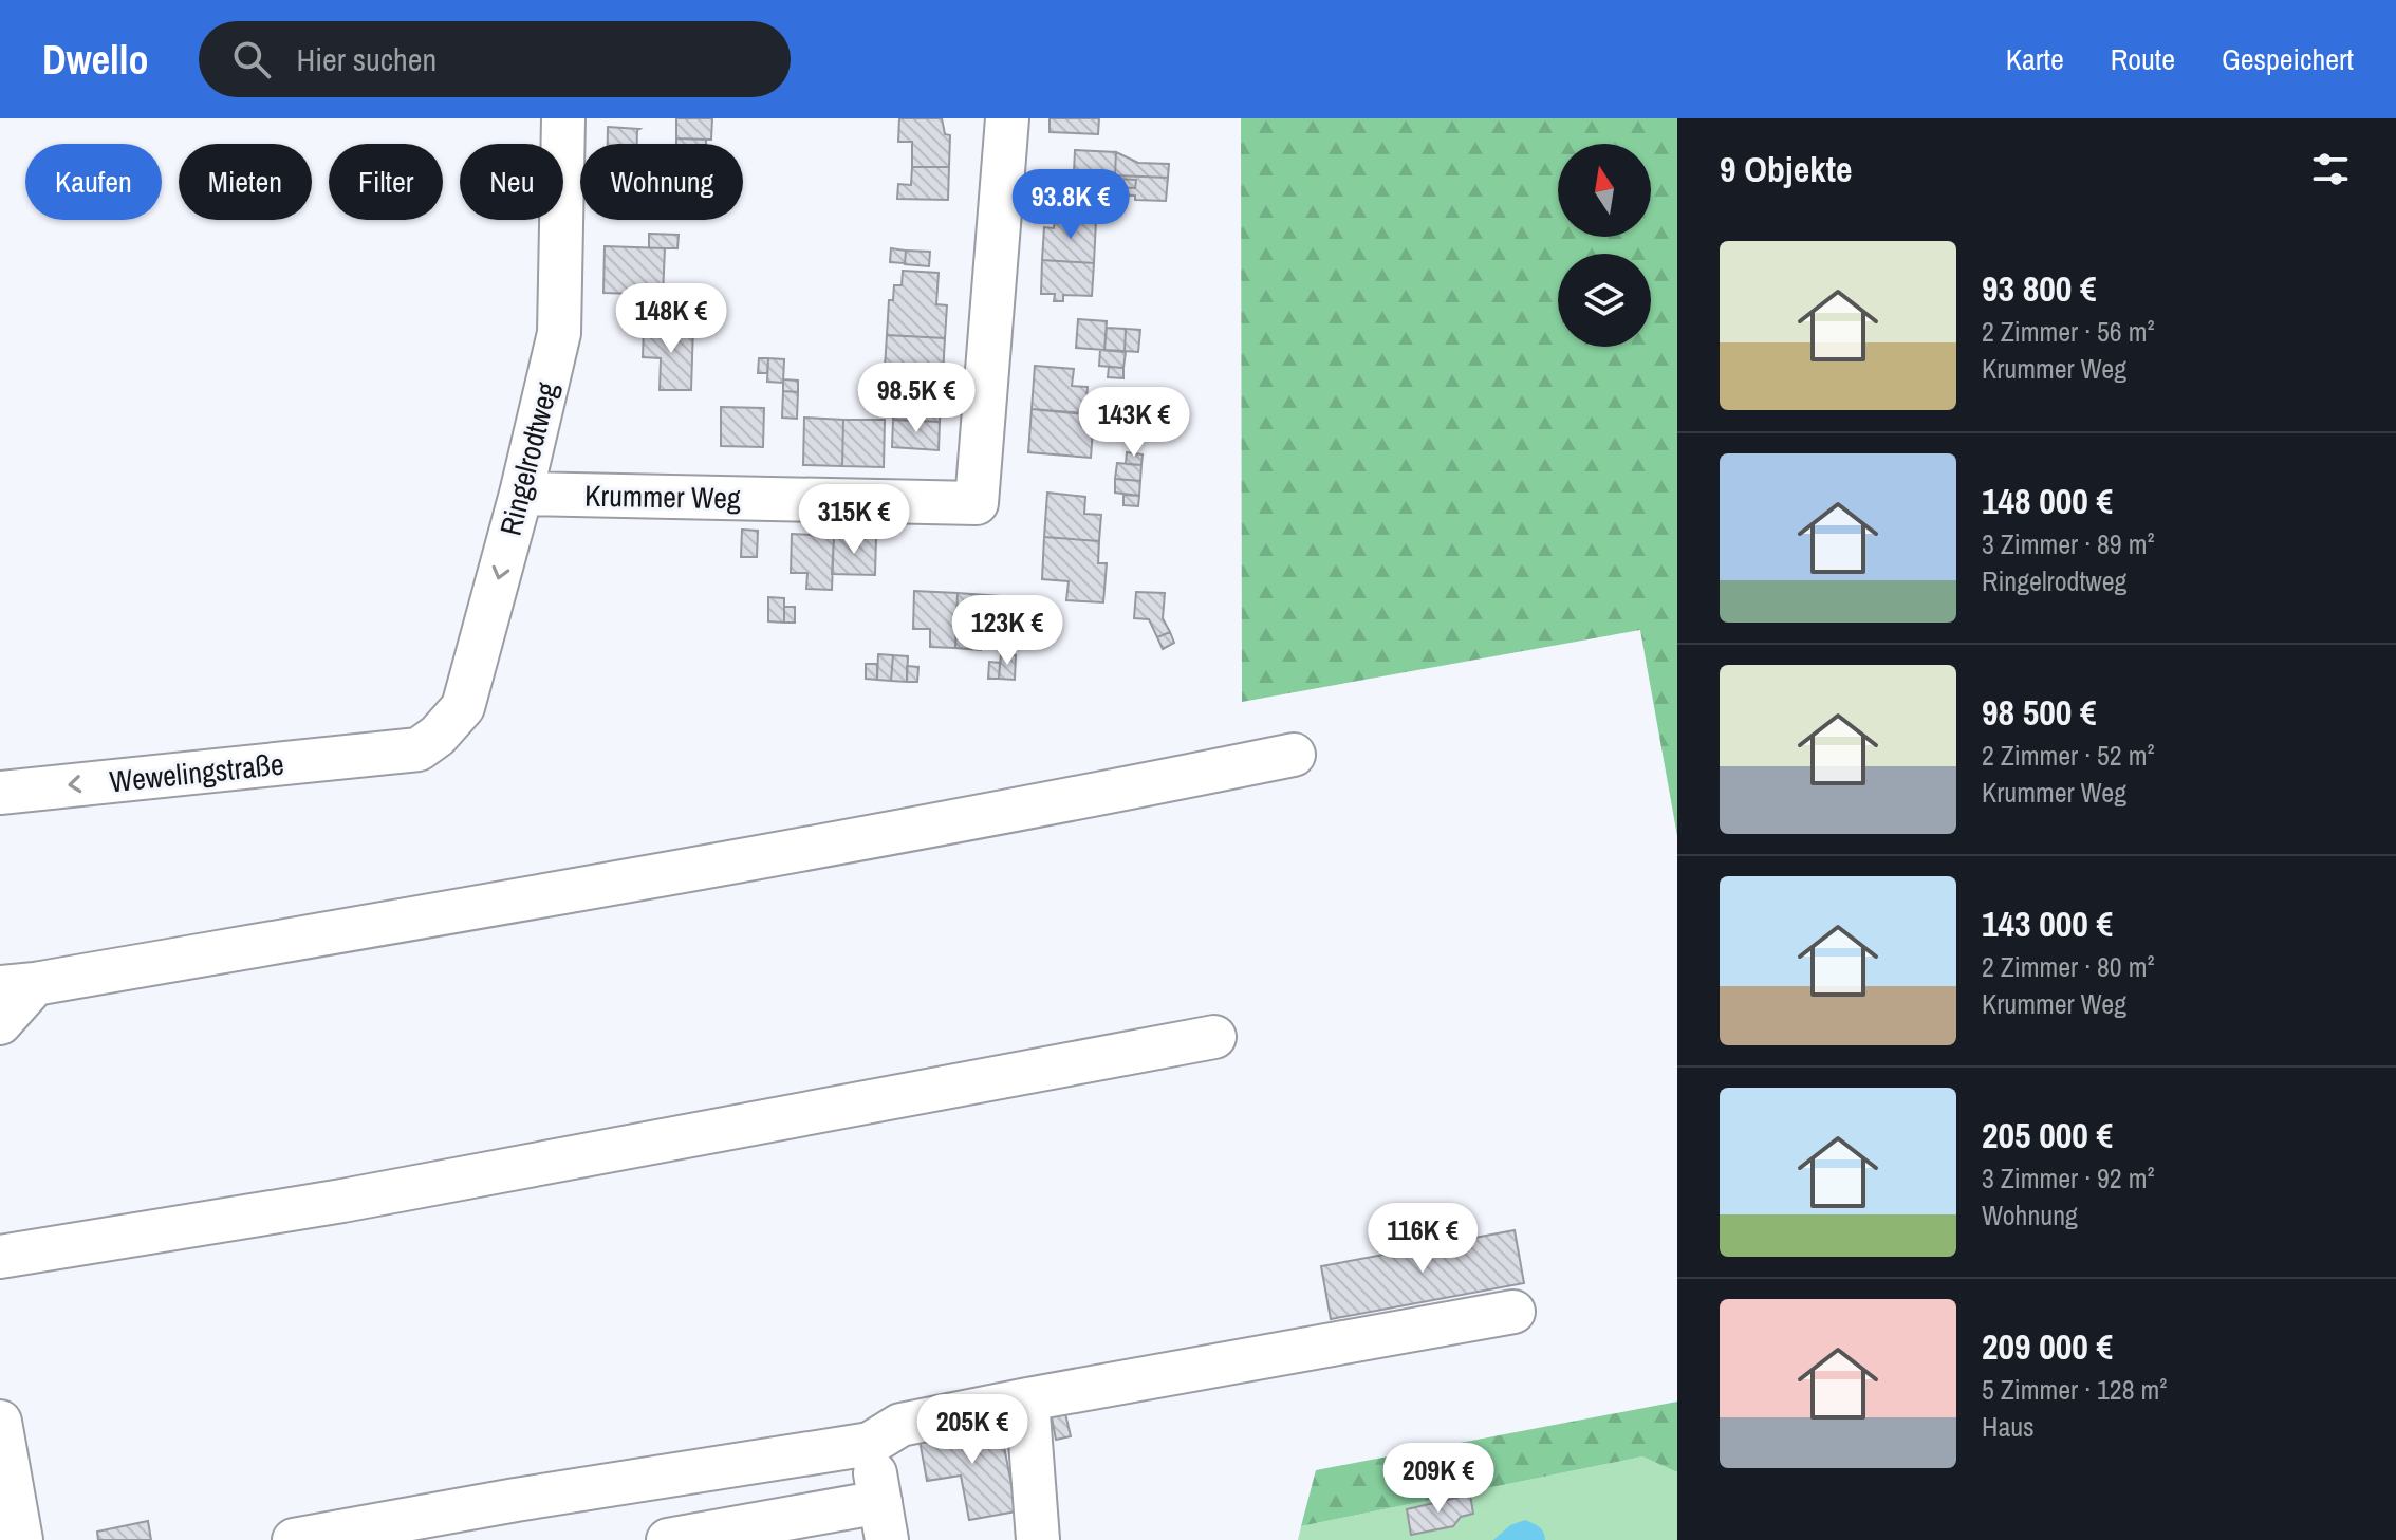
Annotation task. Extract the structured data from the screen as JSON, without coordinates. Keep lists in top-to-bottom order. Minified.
{"streets":{"street":["Ringelrodtweg","Krummer Weg","Wewelingstraße"]},"crossings":[["Ringelrodtweg","Krummer Weg"],["Ringelrodtweg","Wewelingstraße"]],"one_way":["Ringelrodtweg"],"north":"top","page":{"header":"Dwello","search":"Hier suchen","nav":["Karte","Route","Gespeichert"],"heading":"9 Objekte","chip":["Kaufen","Mieten","Filter","Neu","Wohnung"],"price":["93.8K €","148K €","98.5K €","143K €","315K €","123K €","116K €","205K €","209K €"],"list":[{"name":"93 800 €","note":"2 Zimmer · 56 m² · Krummer Weg"},{"name":"148 000 €","note":"3 Zimmer · 89 m² · Ringelrodtweg"},{"name":"98 500 €","note":"2 Zimmer · 52 m² · Krummer Weg"},{"name":"143 000 €","note":"2 Zimmer · 80 m² · Krummer Weg"},{"name":"205 000 €","note":"3 Zimmer · 92 m² · Wohnung"},{"name":"209 000 €","note":"5 Zimmer · 128 m² · Haus"}]}}
